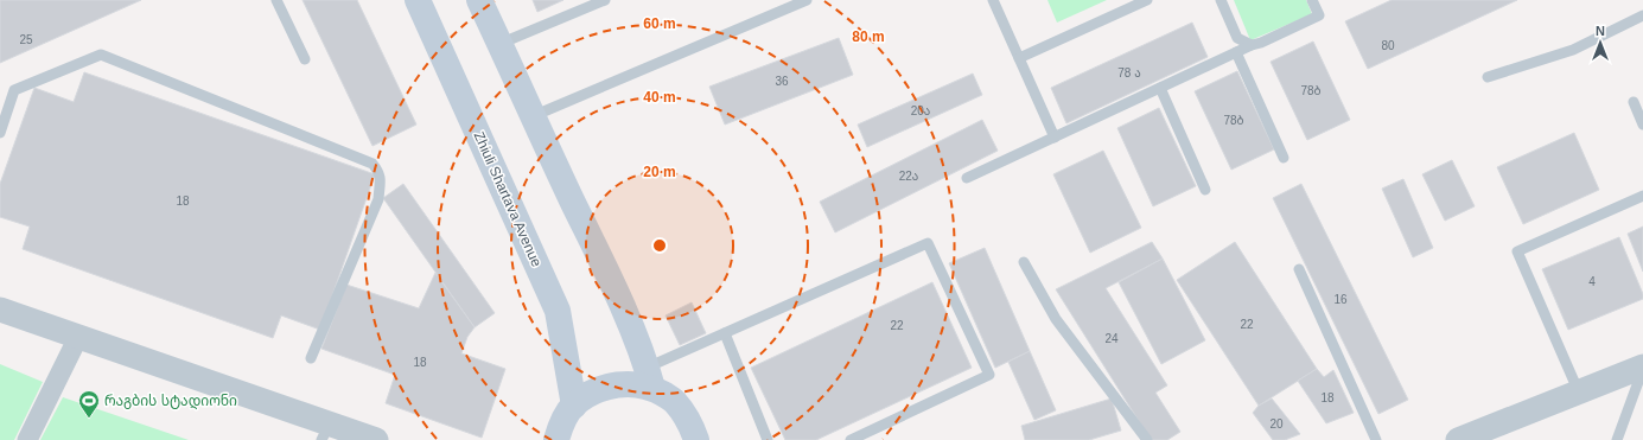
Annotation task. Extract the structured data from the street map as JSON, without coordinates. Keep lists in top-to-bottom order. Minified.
{"streets":{"main road":["Zhiuli Shartava Avenue"]},"places":{"sports":["რაგბის სტადიონი"]},"house_numbers":["25","80","78 ა","36","78ბ","20ა","78ბ","22ა","18","4","16","22","22","24","18","18","20"],"north":"top","rings":["60 m","80 m","40 m","20 m"]}
